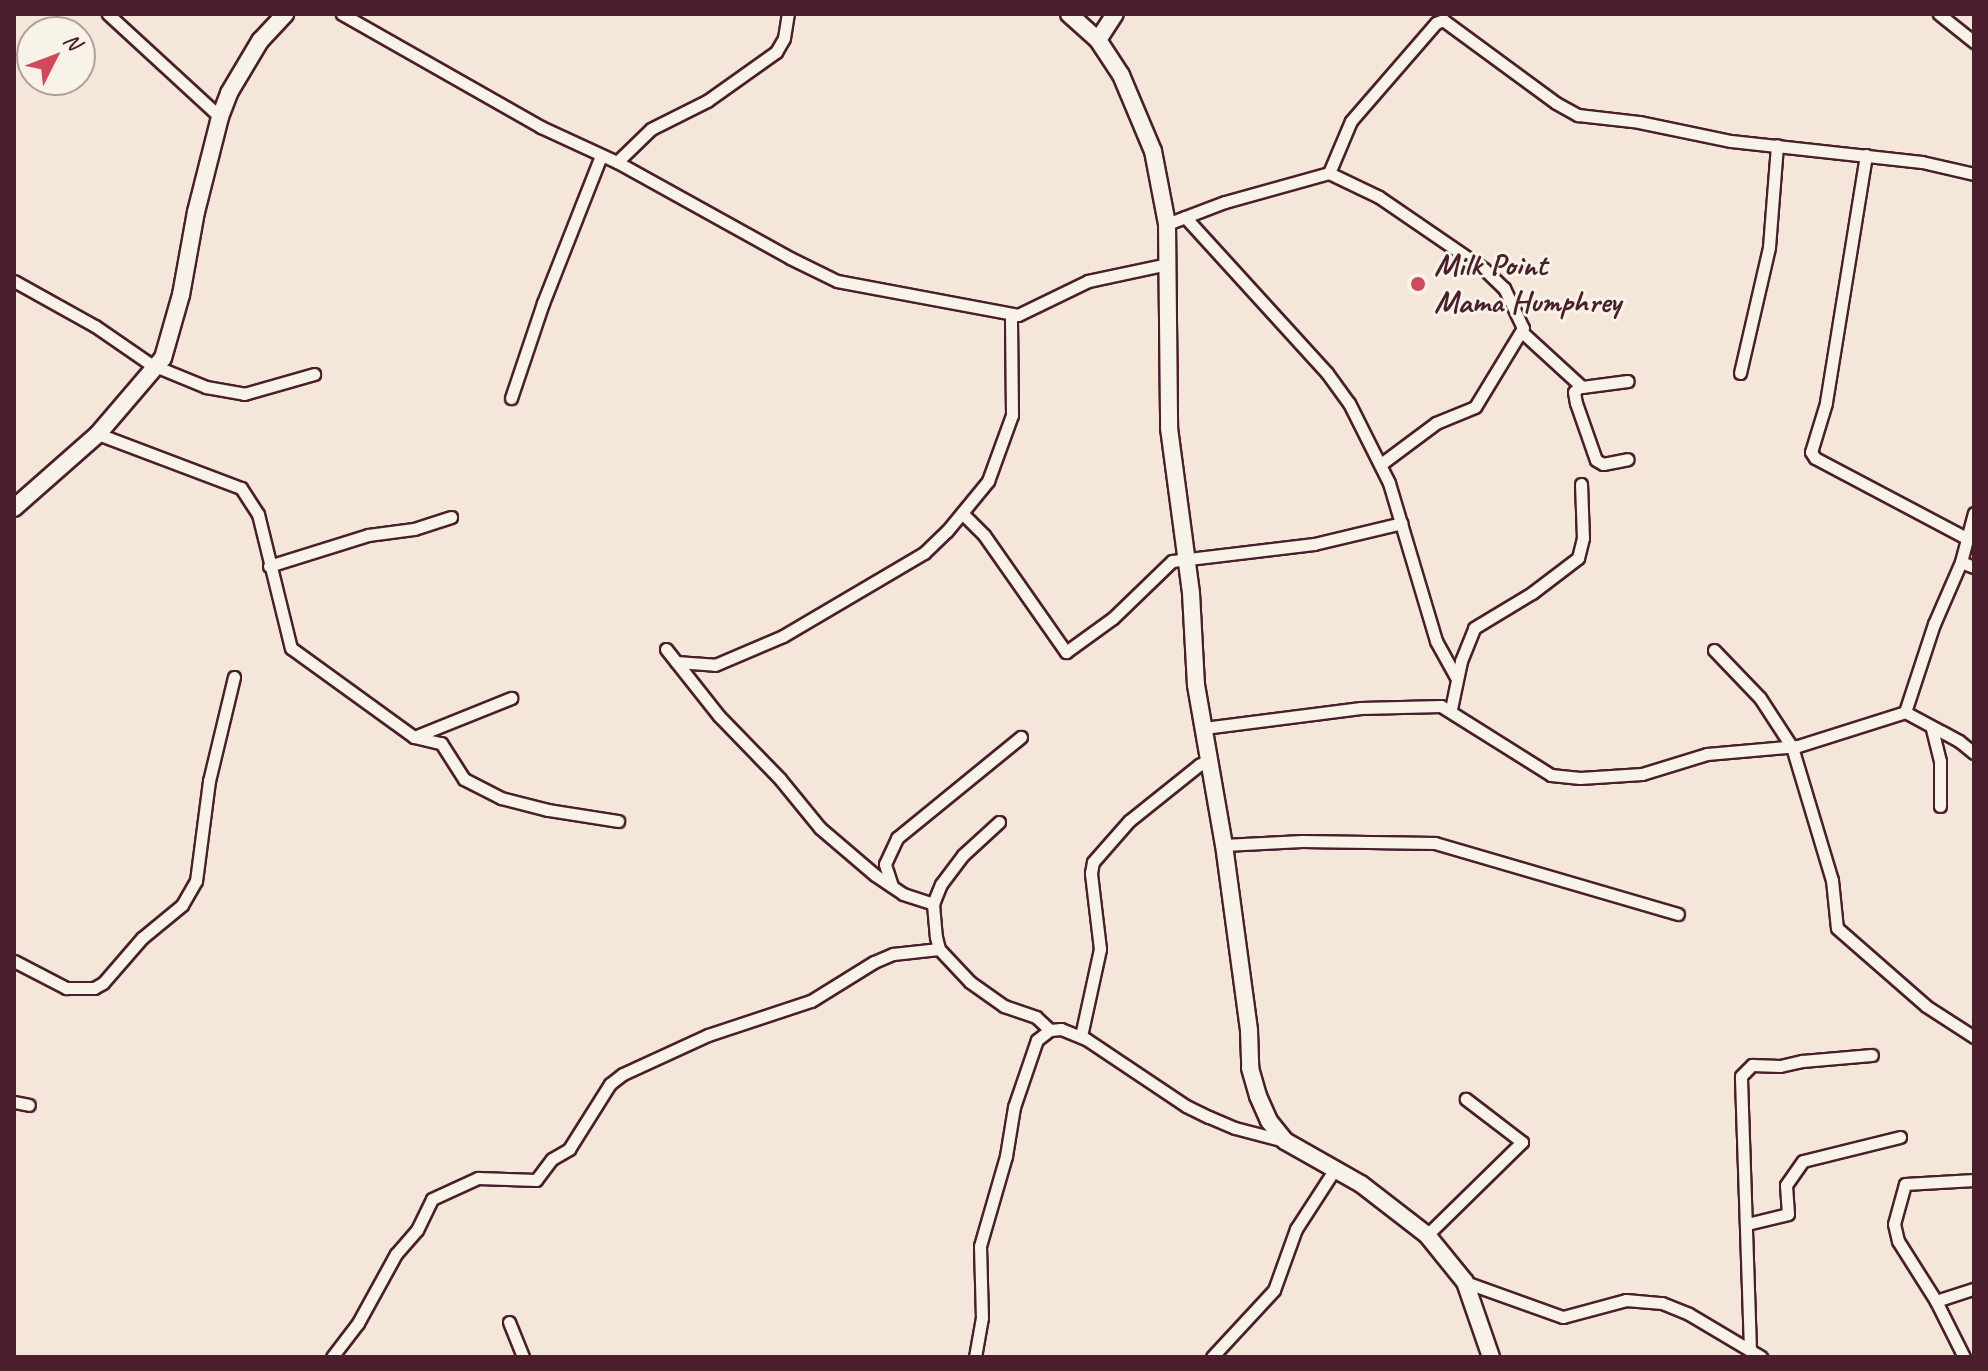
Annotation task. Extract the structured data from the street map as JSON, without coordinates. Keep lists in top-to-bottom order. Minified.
{"places":["Milk Point Mama Humphrey"],"north":"top right"}
